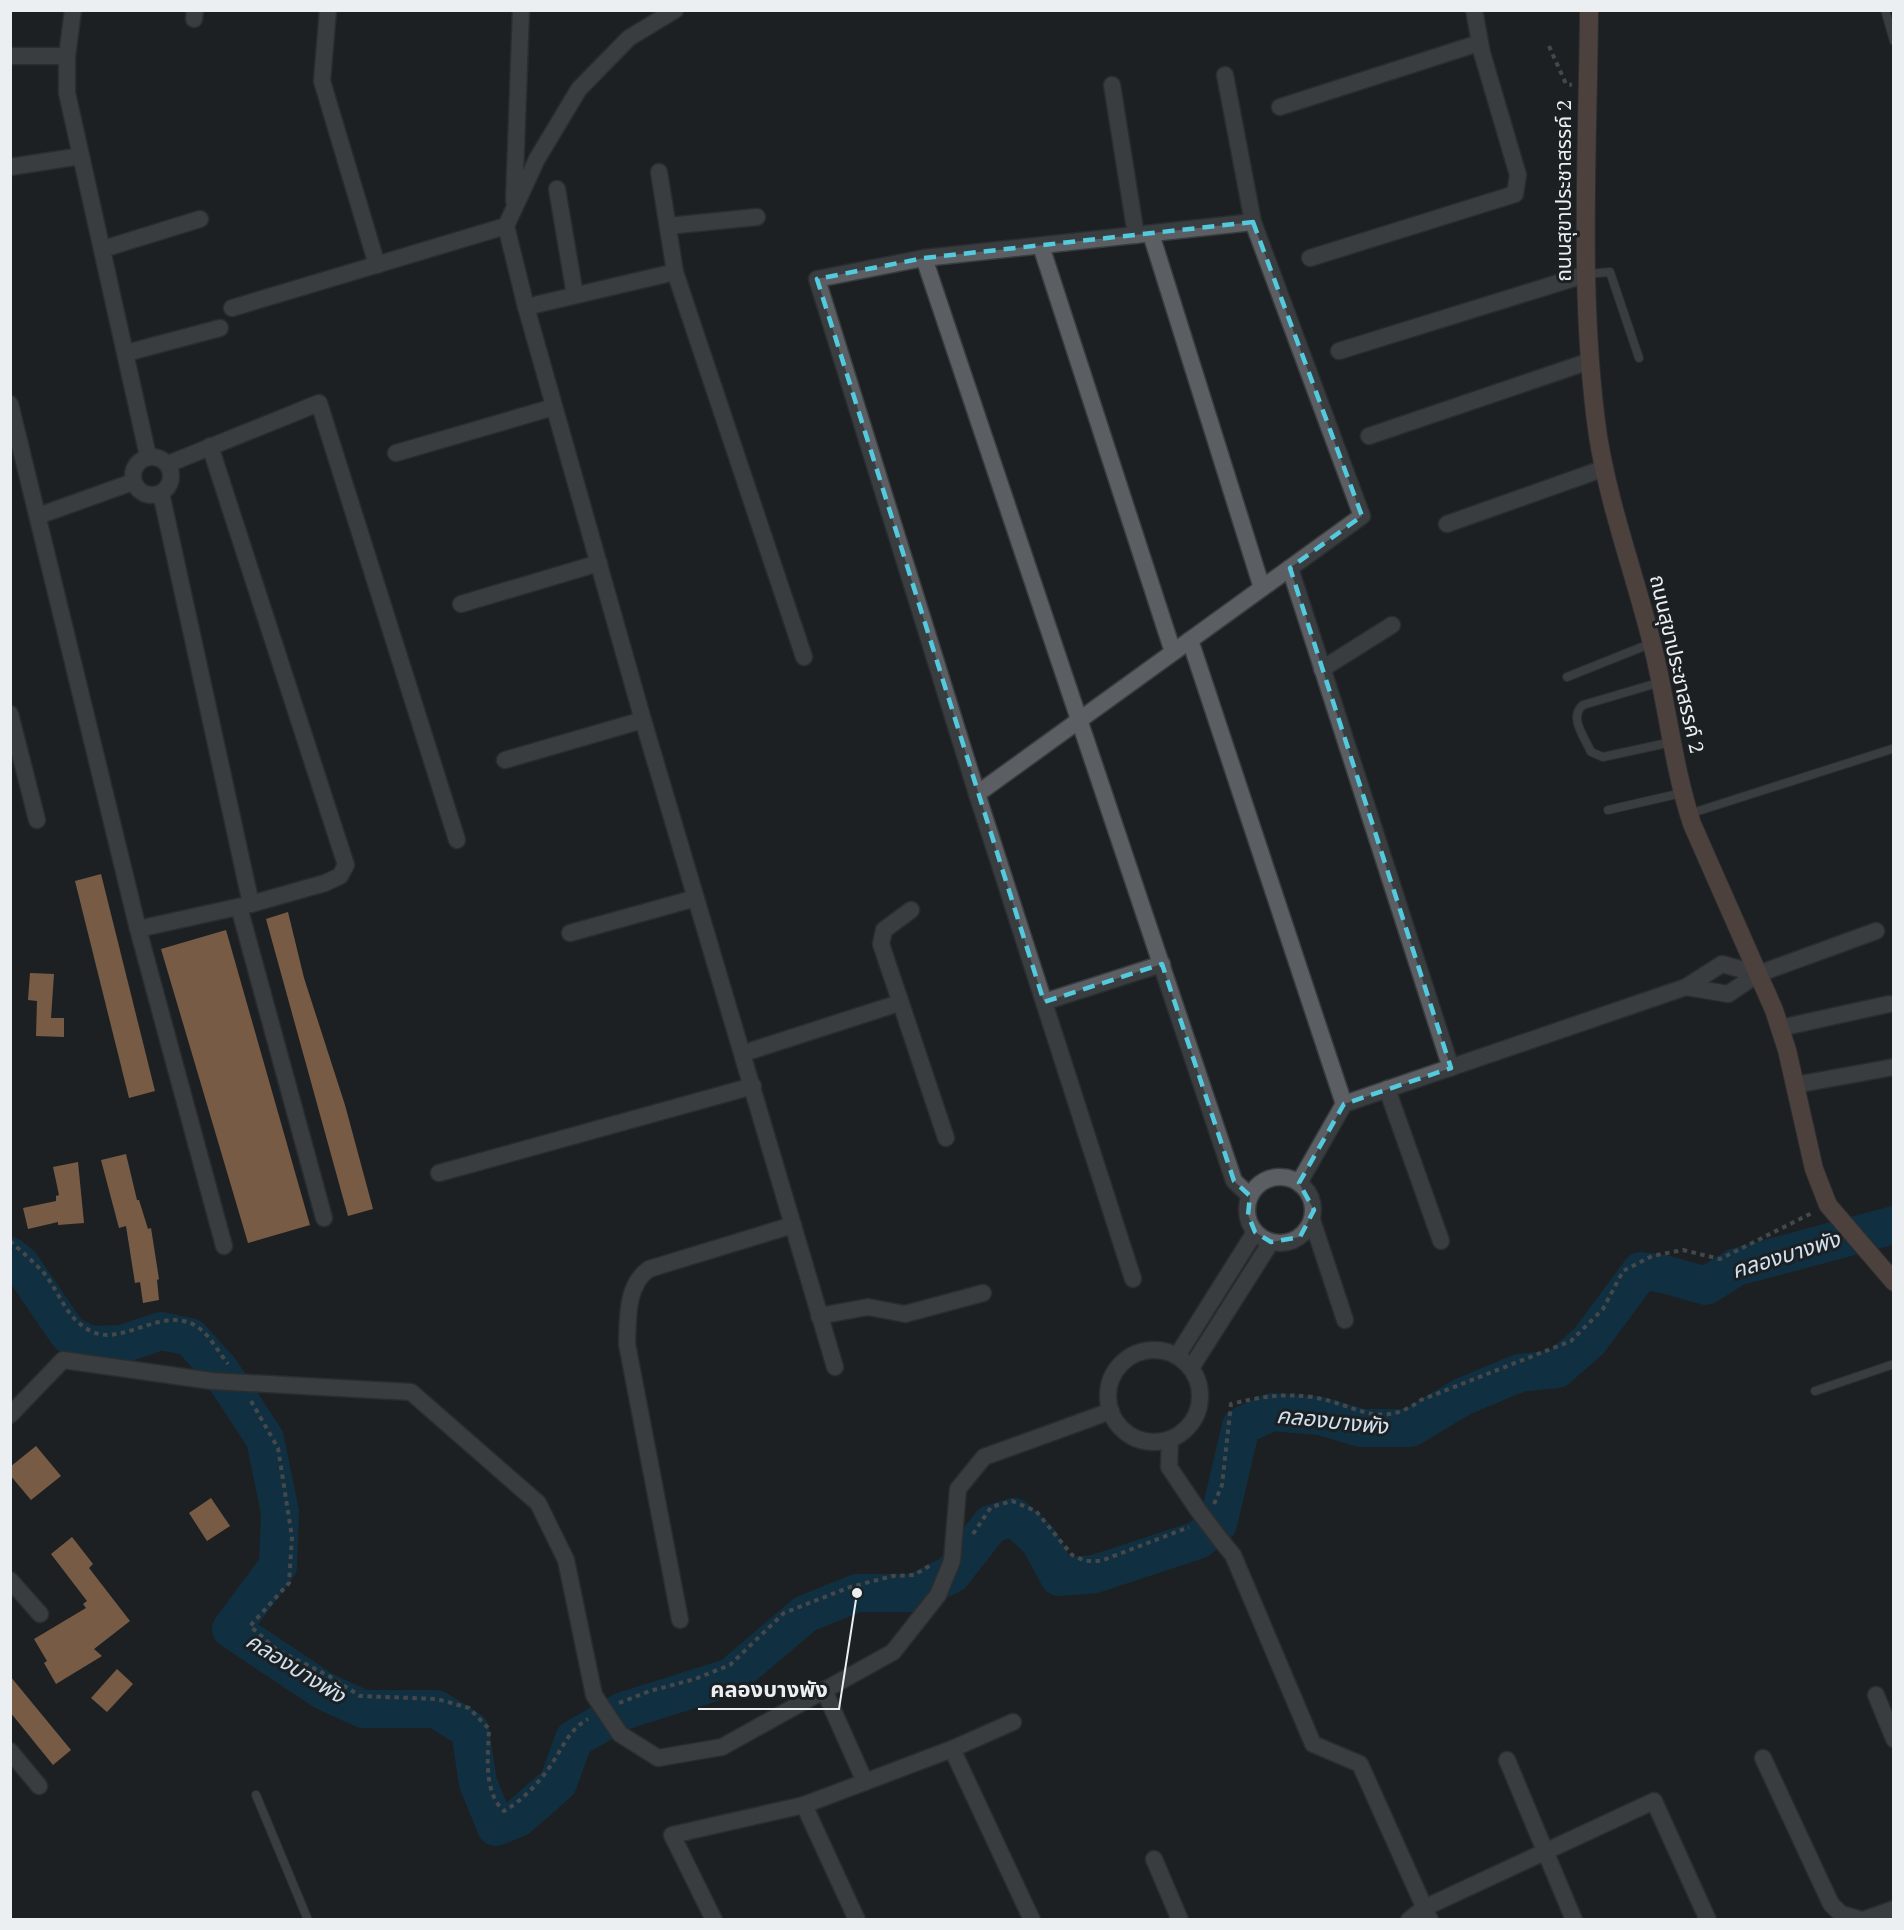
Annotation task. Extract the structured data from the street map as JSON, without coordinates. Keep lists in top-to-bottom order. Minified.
{"streets":{"street":["ถนนสุขาประชาสรรค์ 2"]},"water":["คลองบางพัง"],"places":["คลองบางพัง"]}
